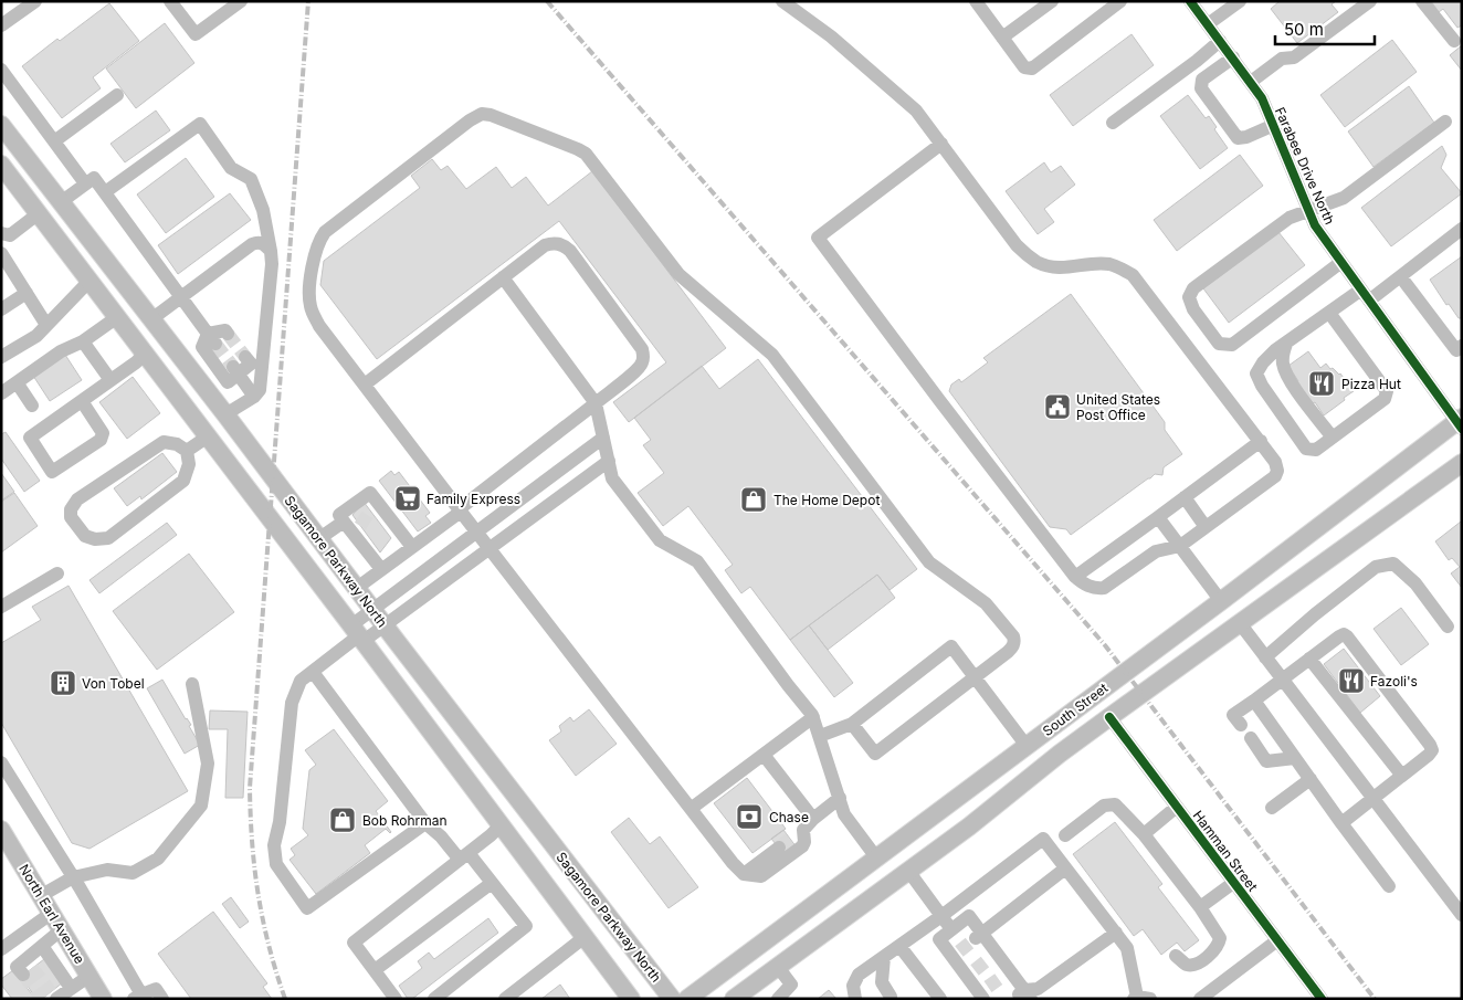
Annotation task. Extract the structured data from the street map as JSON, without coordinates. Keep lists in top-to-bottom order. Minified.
{"streets":{"main road":["Sagamore Parkway North","South Street","North Earl Avenue"],"street":["Farabee Drive North","Hamman Street"]},"crossings":[["Farabee Drive North","South Street"],["South Street","Hamman Street"]],"places":{"restaurant":["Pizza Hut","Fazoli's"],"public building":["United States Post Office"],"supermarket":["Family Express"],"shop":["The Home Depot","Bob Rohrman"],"building":["Von Tobel"],"bank":["Chase"]},"scale_bar":"50 m"}
